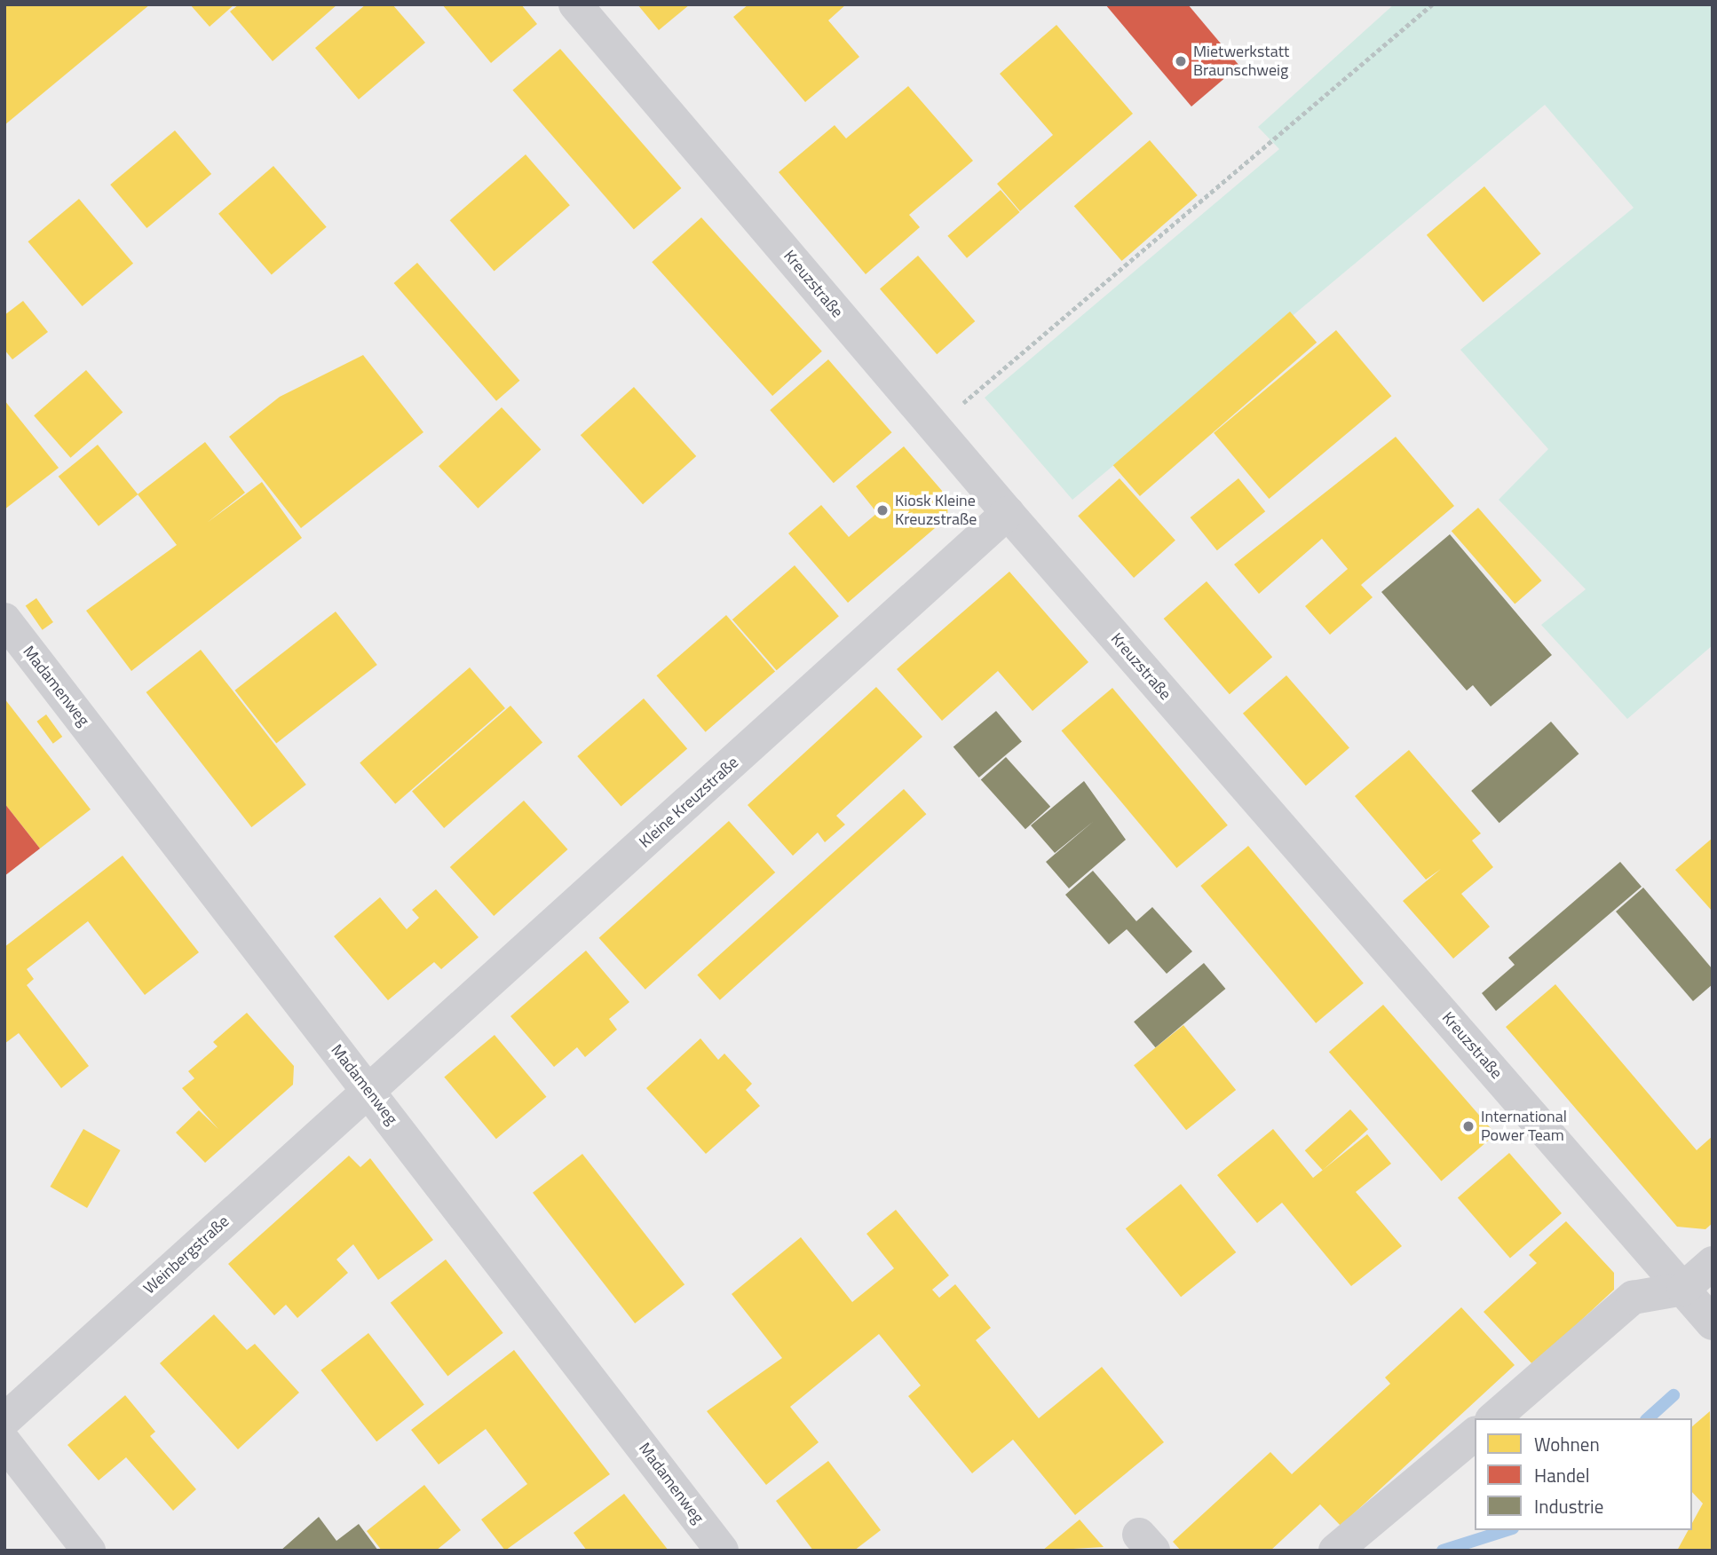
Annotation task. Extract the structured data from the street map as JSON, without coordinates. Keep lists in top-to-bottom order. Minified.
{"streets":{"street":["Kreuzstraße","Madamenweg","Kleine Kreuzstraße","Weinbergstraße"]},"crossings":[["Kreuzstraße","Kleine Kreuzstraße"],["Madamenweg","Kleine Kreuzstraße"],["Madamenweg","Weinbergstraße"],["Kleine Kreuzstraße","Weinbergstraße"]],"places":["Mietwerkstatt Braunschweig","Kiosk Kleine Kreuzstraße","International Power Team"],"legend":["Wohnen","Handel","Industrie"]}
